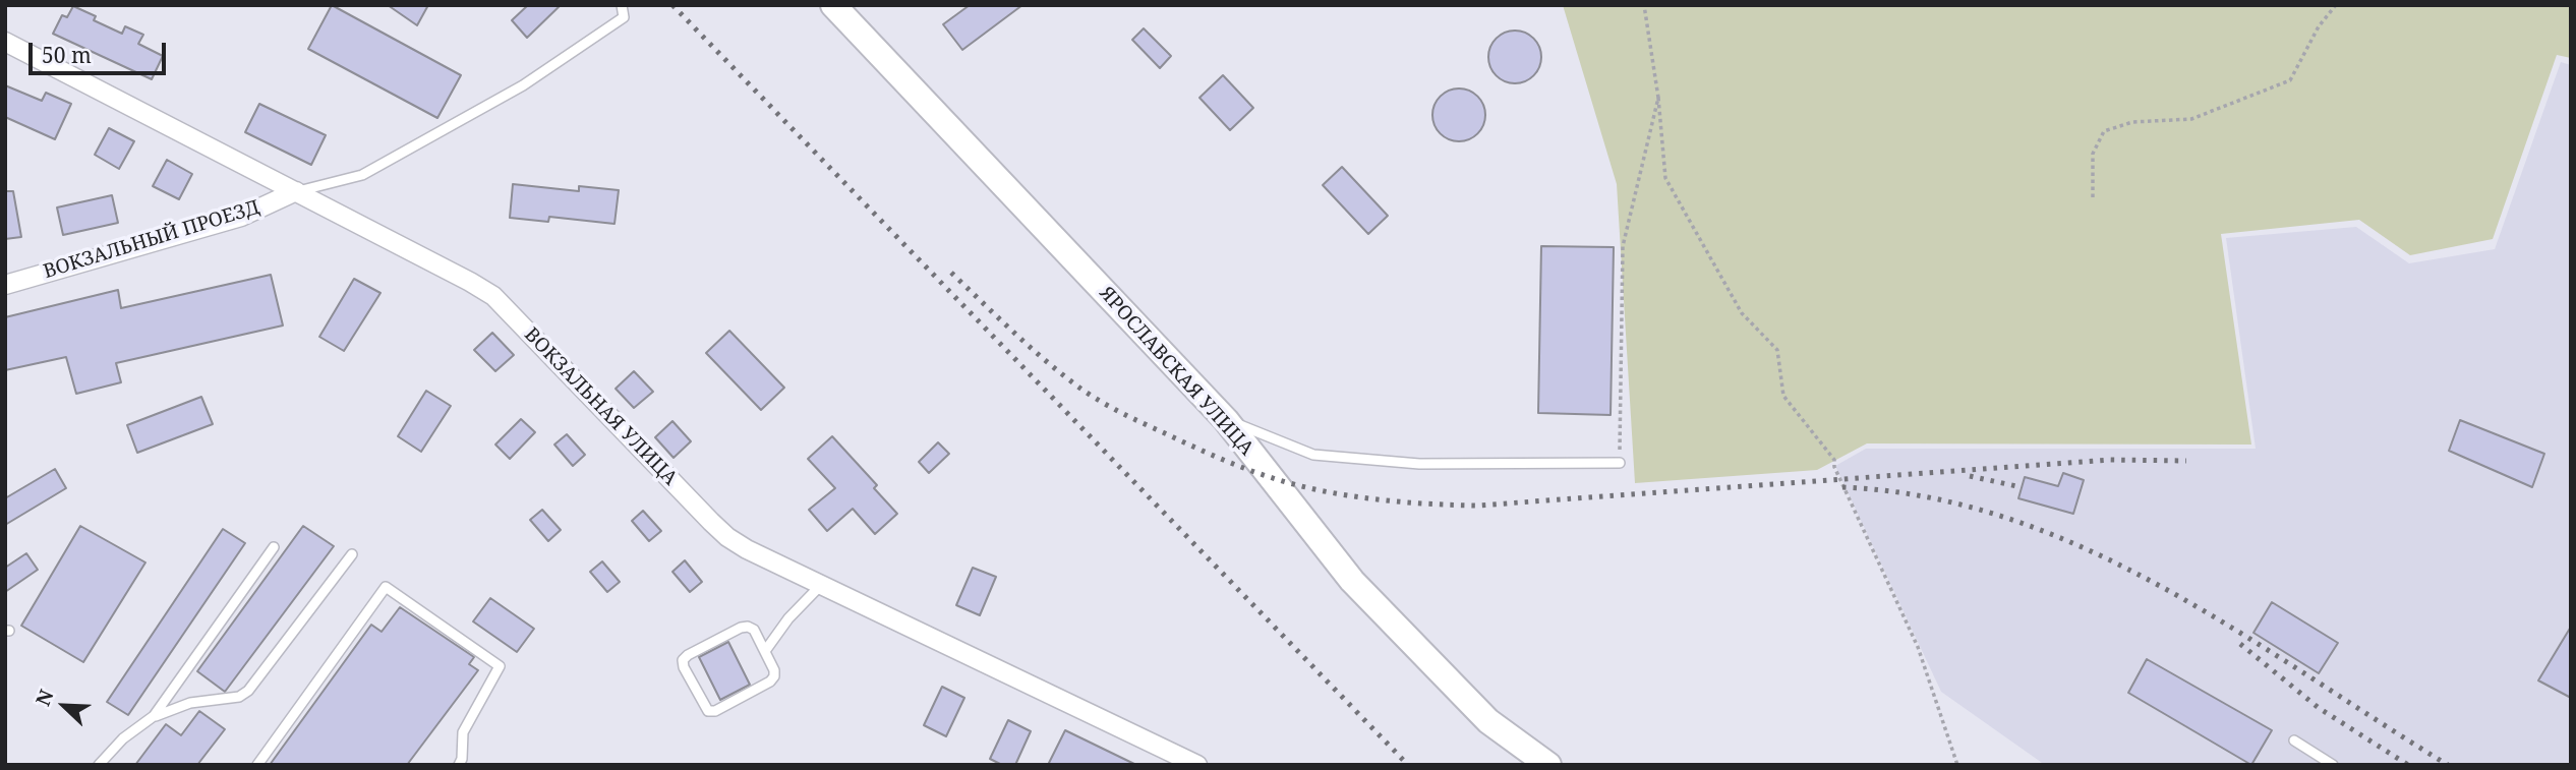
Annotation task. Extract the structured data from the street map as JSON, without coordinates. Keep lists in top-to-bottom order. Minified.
{"streets":{"main road":["ЯРОСЛАВСКАЯ УЛИЦА"],"street":["ВОКЗАЛЬНЫЙ ПРОЕЗД","ВОКЗАЛЬНАЯ УЛИЦА"]},"crossings":[["ВОКЗАЛЬНЫЙ ПРОЕЗД","ВОКЗАЛЬНАЯ УЛИЦА"]],"scale_bar":"50 m","north":"top left"}
